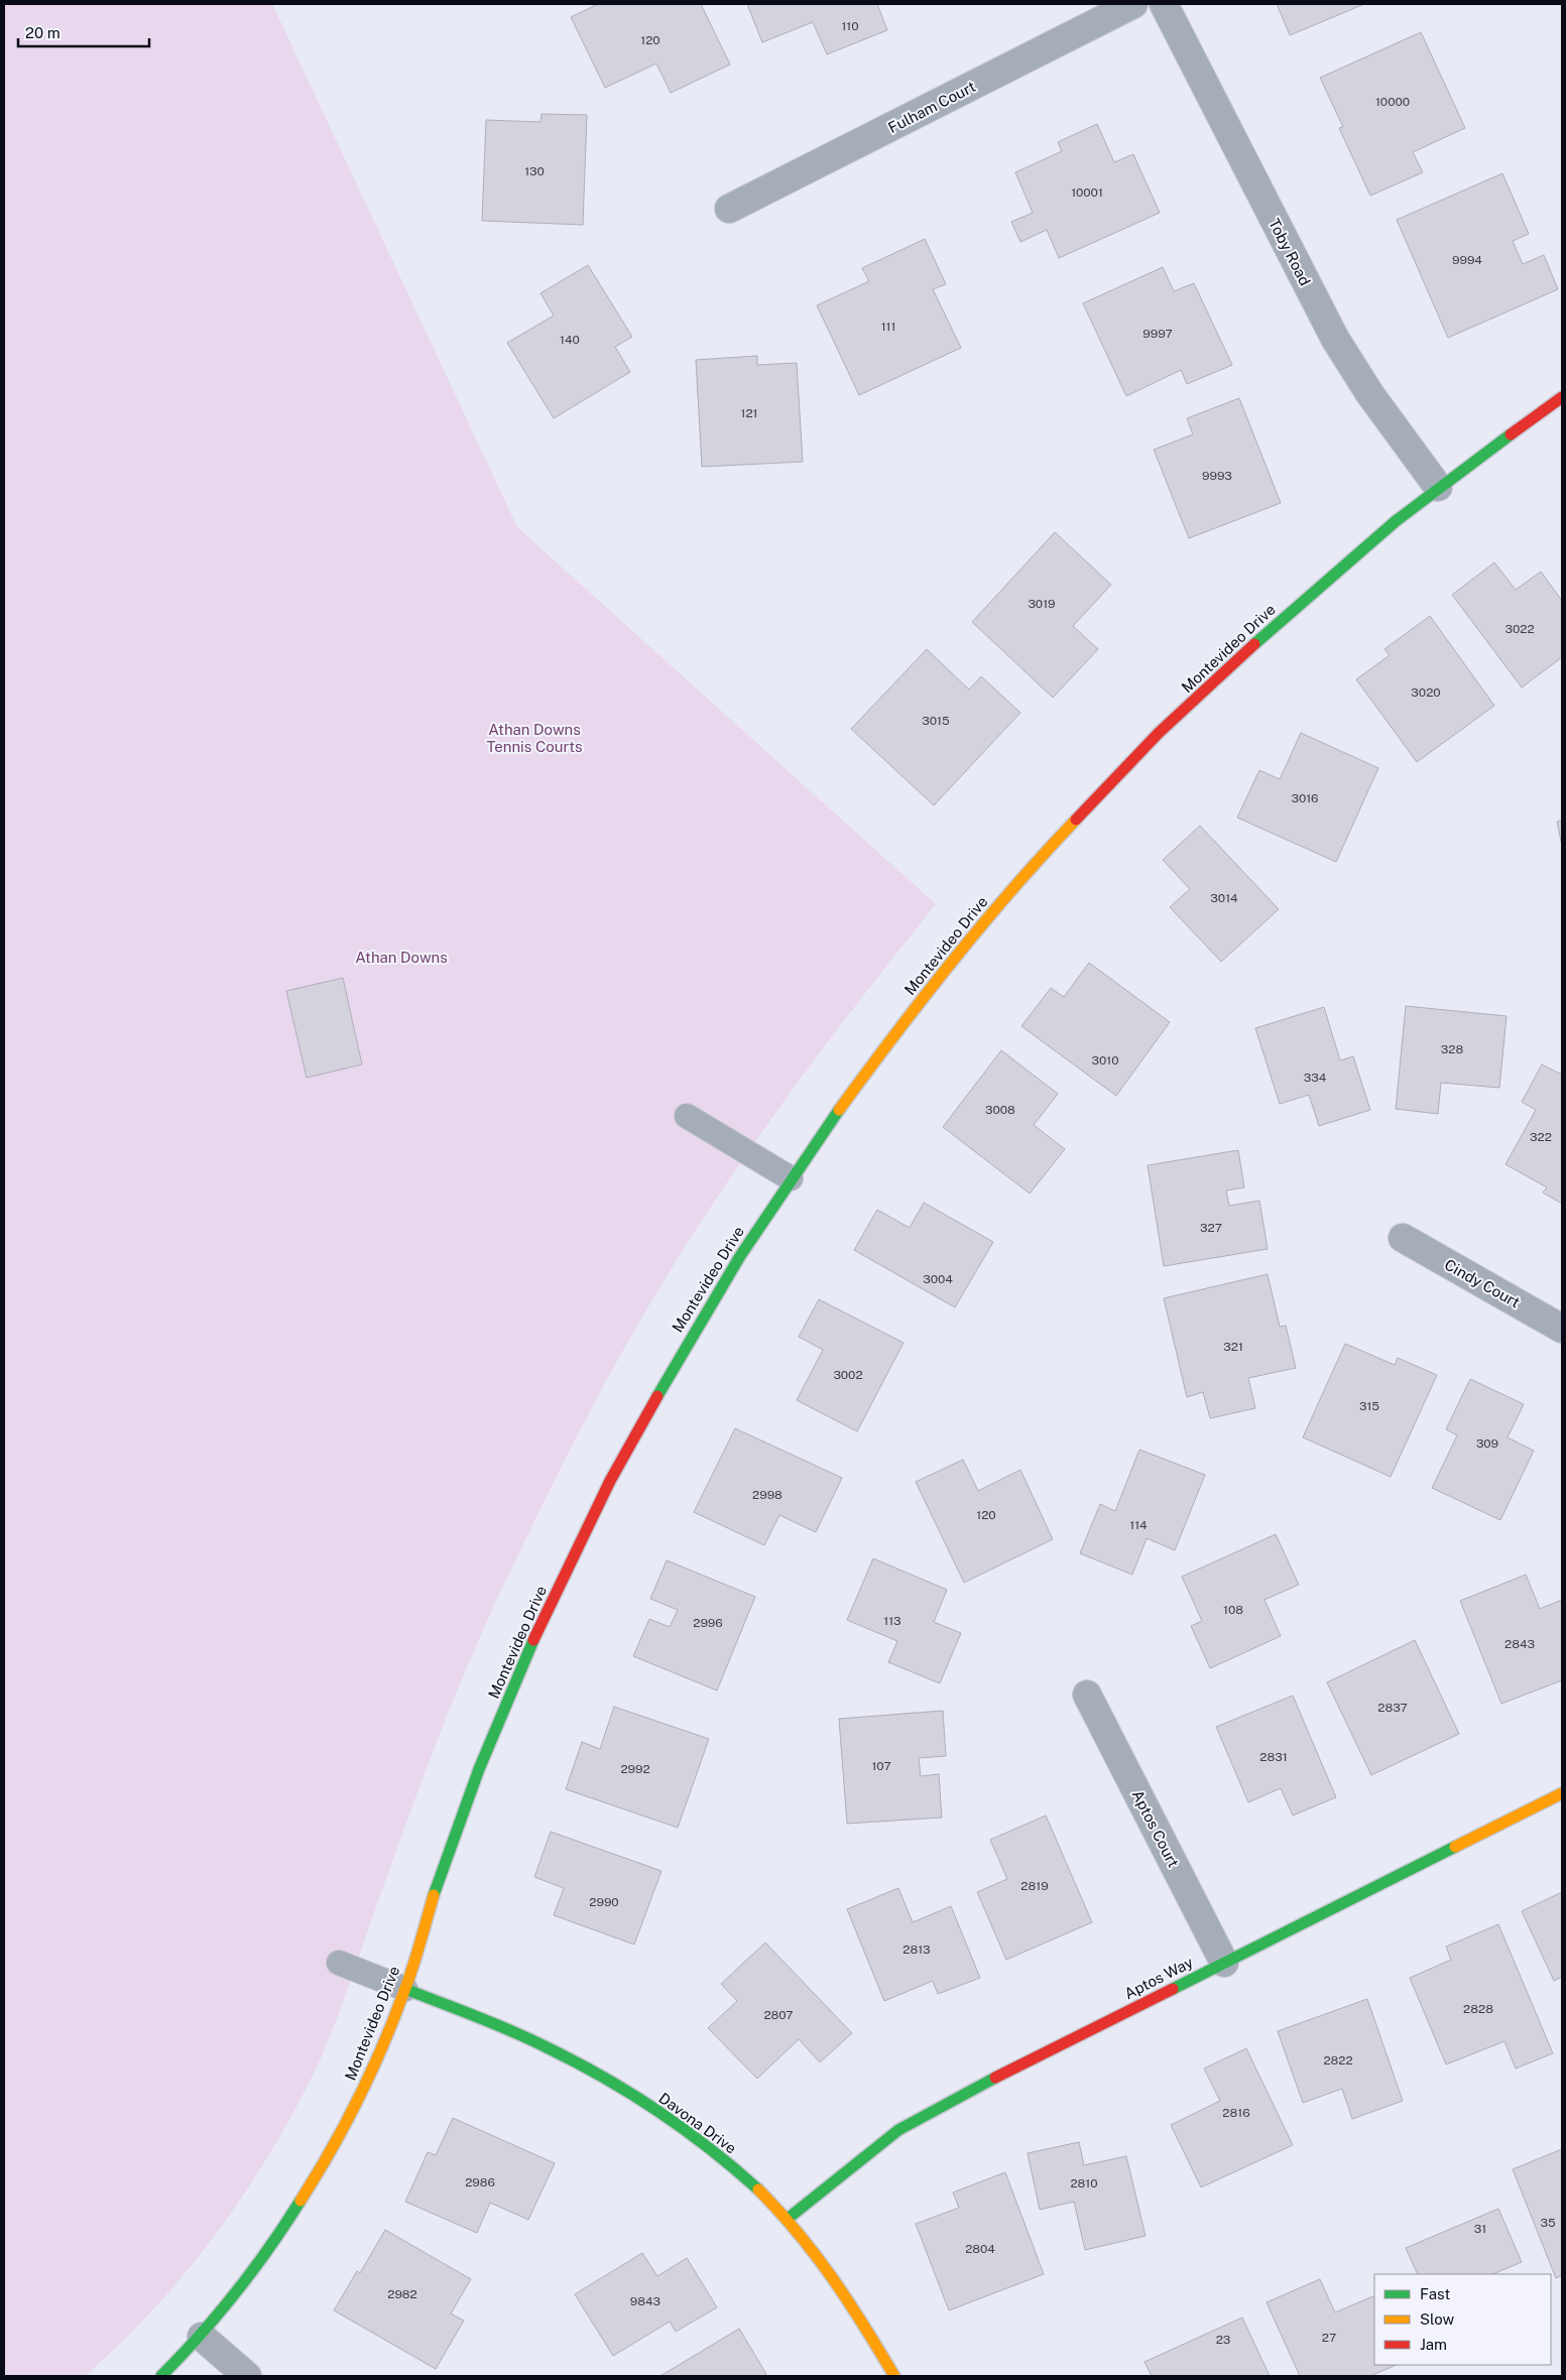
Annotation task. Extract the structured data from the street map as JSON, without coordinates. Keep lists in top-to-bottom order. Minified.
{"streets":{"street":["Fulham Court","Toby Road","Montevideo Drive","Cindy Court","Aptos Court","Aptos Way","Davona Drive"]},"crossings":[["Toby Road","Montevideo Drive"],["Montevideo Drive","Davona Drive"],["Aptos Court","Aptos Way"],["Aptos Way","Davona Drive"]],"parks":["Athan Downs Tennis Courts","Athan Downs"],"house_numbers":["110","120","10000","130","10001","9994","111","9997","140","121","9993","3019","3022","3020","3015","3016","3014","328","3010","334","3008","322","327","3004","321","3002","315","309","2998","120","114","108","113","2996","2843","2837","2831","107","2992","2819","2990","2813","2828","2807","2822","2816","2986","2810","35","31","2804","2982","9843","27","23"],"legend":["Fast","Slow","Jam"],"scale_bar":"20 m"}
